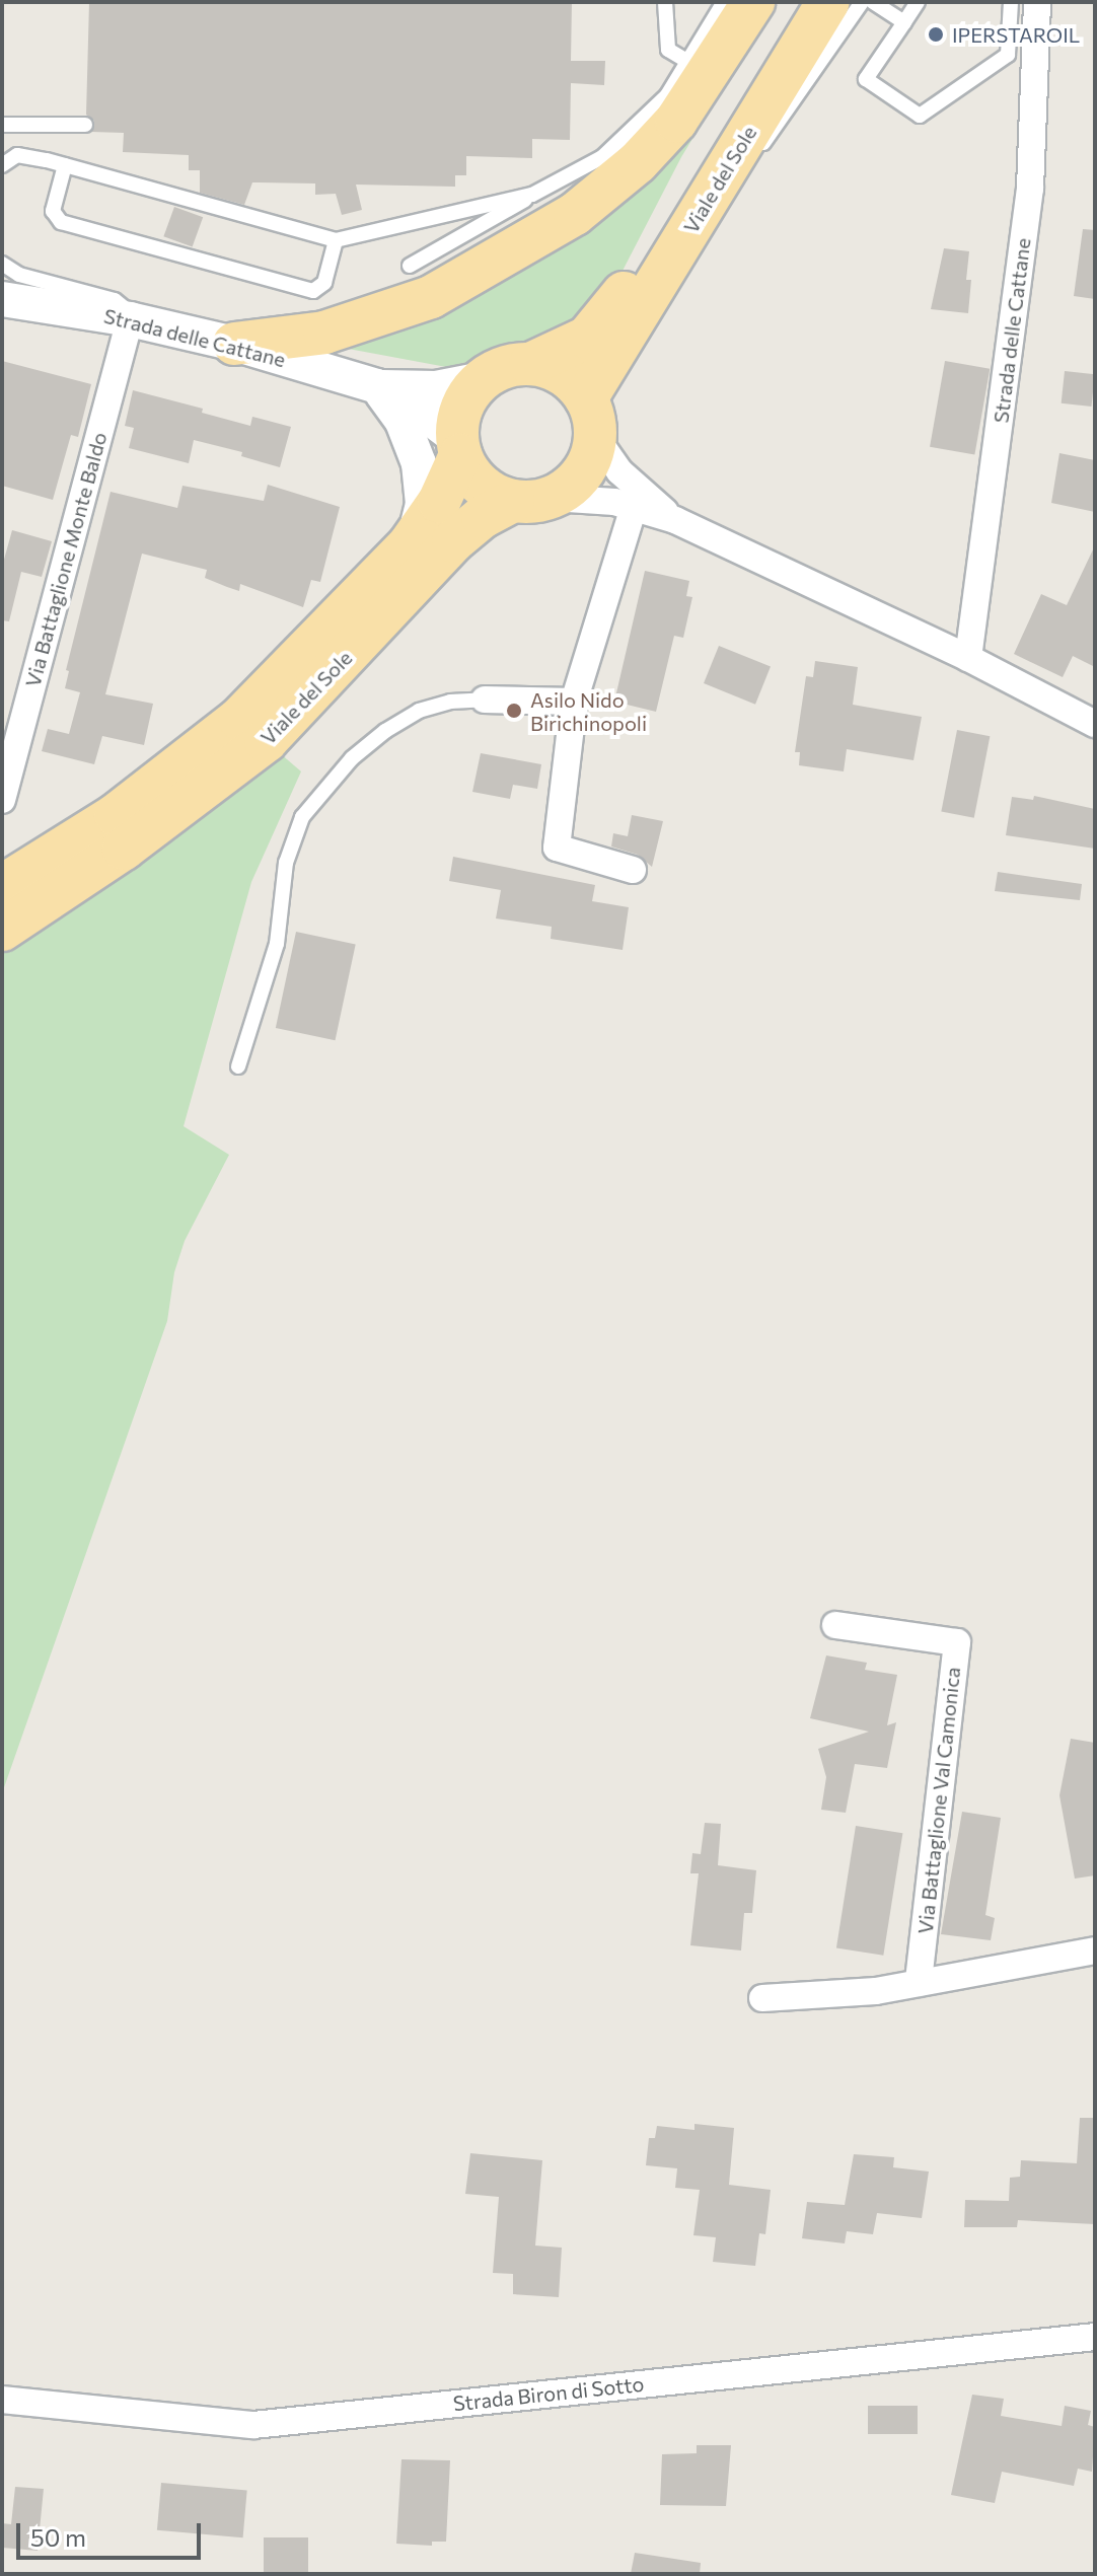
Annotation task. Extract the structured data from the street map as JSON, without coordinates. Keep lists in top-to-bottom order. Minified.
{"streets":{"main road":["Viale del Sole"],"street":["Strada delle Cattane","Via Battaglione Monte Baldo","Via Battaglione Val Camonica","Strada Biron di Sotto"]},"crossings":[["Viale del Sole","Strada delle Cattane"],["Strada delle Cattane","Via Battaglione Monte Baldo"]],"places":["IPERSTAROIL","Asilo Nido Birichinopoli"],"scale_bar":"50 m"}
